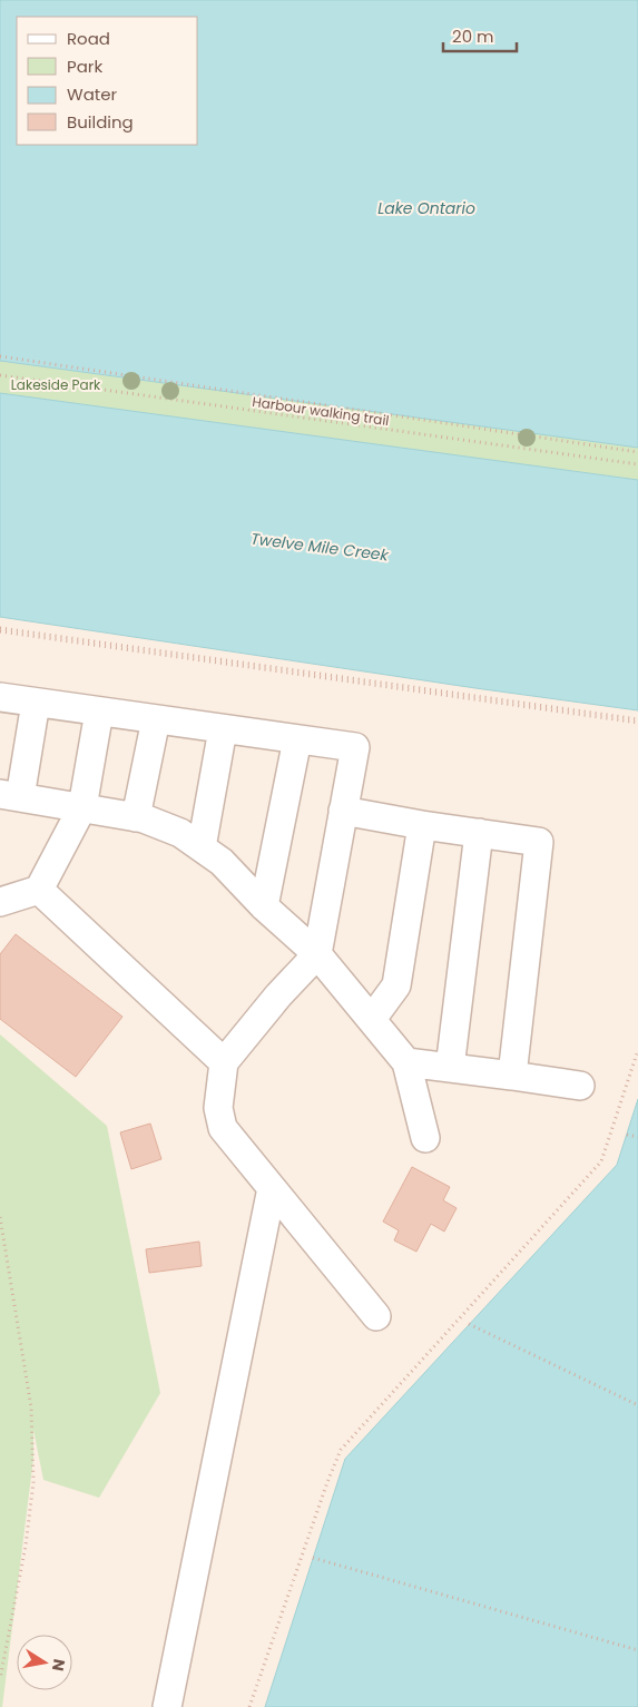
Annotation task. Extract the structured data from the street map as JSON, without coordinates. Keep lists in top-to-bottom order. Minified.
{"streets":{"path":["Harbour walking trail"]},"water":["Lake Ontario","Twelve Mile Creek"],"parks":["Lakeside Park"],"legend":["Road","Park","Water","Building"],"scale_bar":"20 m","north":"right"}
